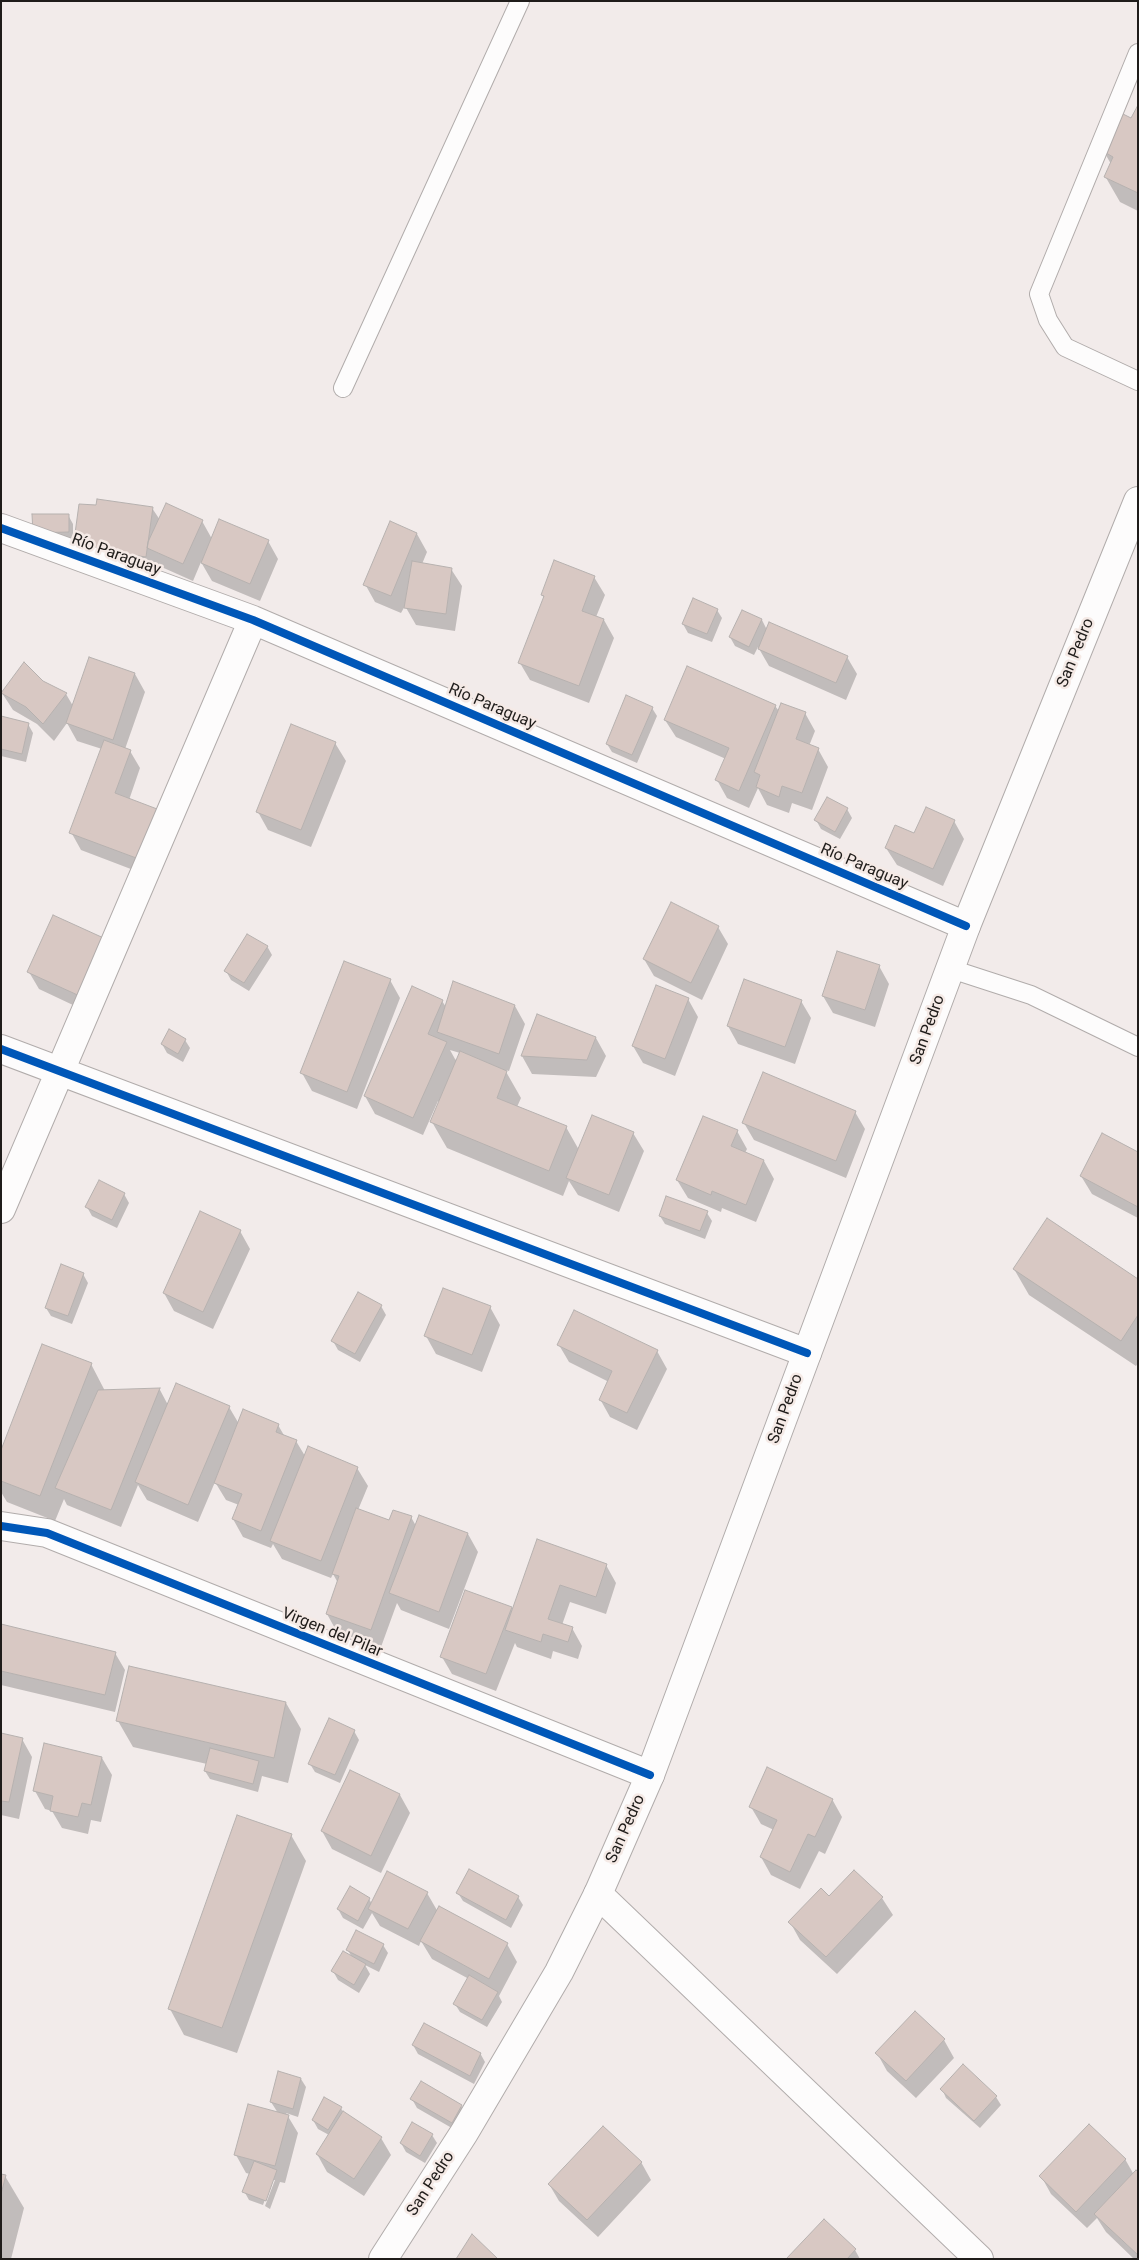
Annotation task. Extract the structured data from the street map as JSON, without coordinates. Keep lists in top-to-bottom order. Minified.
{"streets":{"street":["Río Paraguay","San Pedro","Virgen del Pilar"]},"crossings":[["Río Paraguay","San Pedro"],["San Pedro","Virgen del Pilar"]]}
